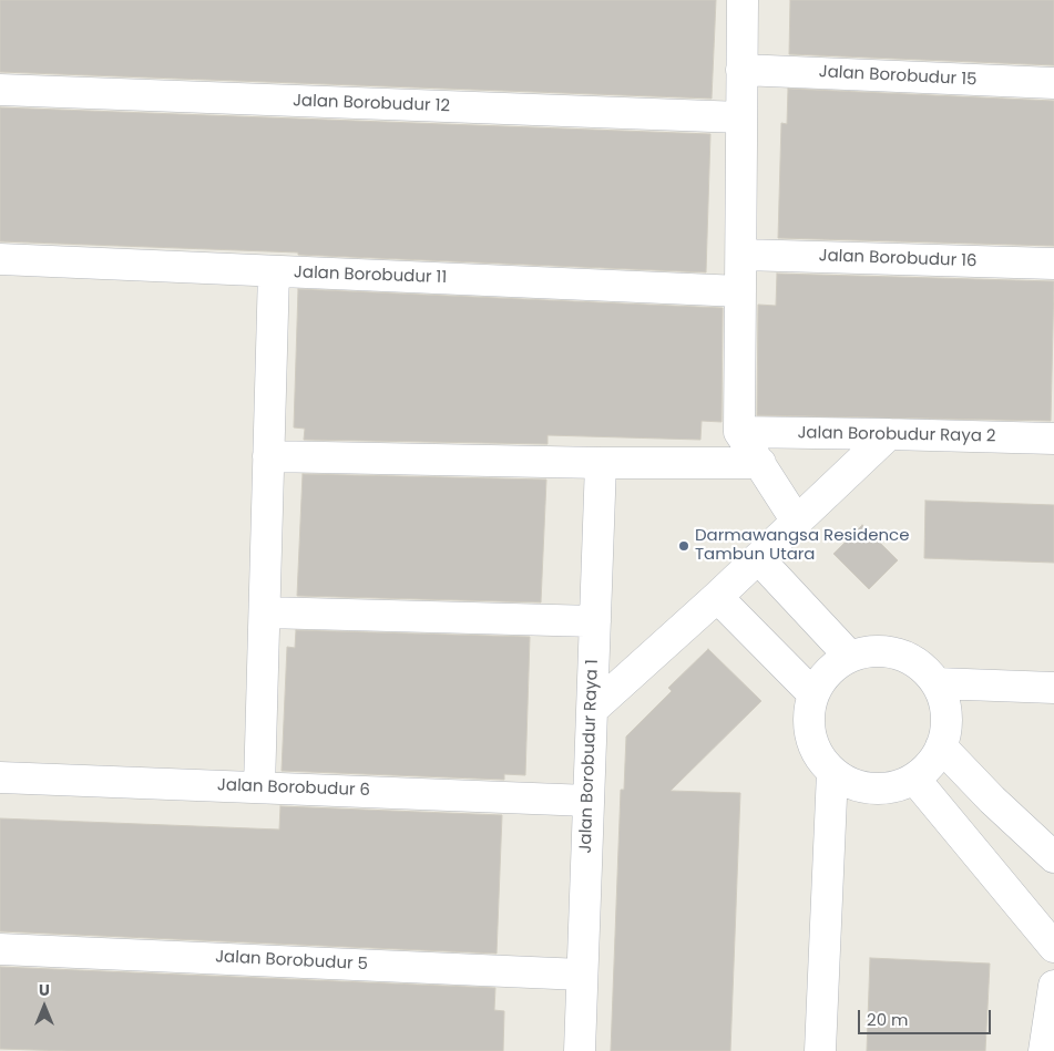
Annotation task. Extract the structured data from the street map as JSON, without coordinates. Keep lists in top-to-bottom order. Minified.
{"streets":{"street":["Jalan Borobudur 15","Jalan Borobudur 12","Jalan Borobudur 16","Jalan Borobudur 11","Jalan Borobudur Raya 2","Jalan Borobudur Raya 1","Jalan Borobudur 6","Jalan Borobudur 5"]},"crossings":[["Jalan Borobudur Raya 1","Jalan Borobudur 6"],["Jalan Borobudur Raya 1","Jalan Borobudur 5"]],"places":["Darmawangsa Residence Tambun Utara"],"scale_bar":"20 m","north":"top"}
